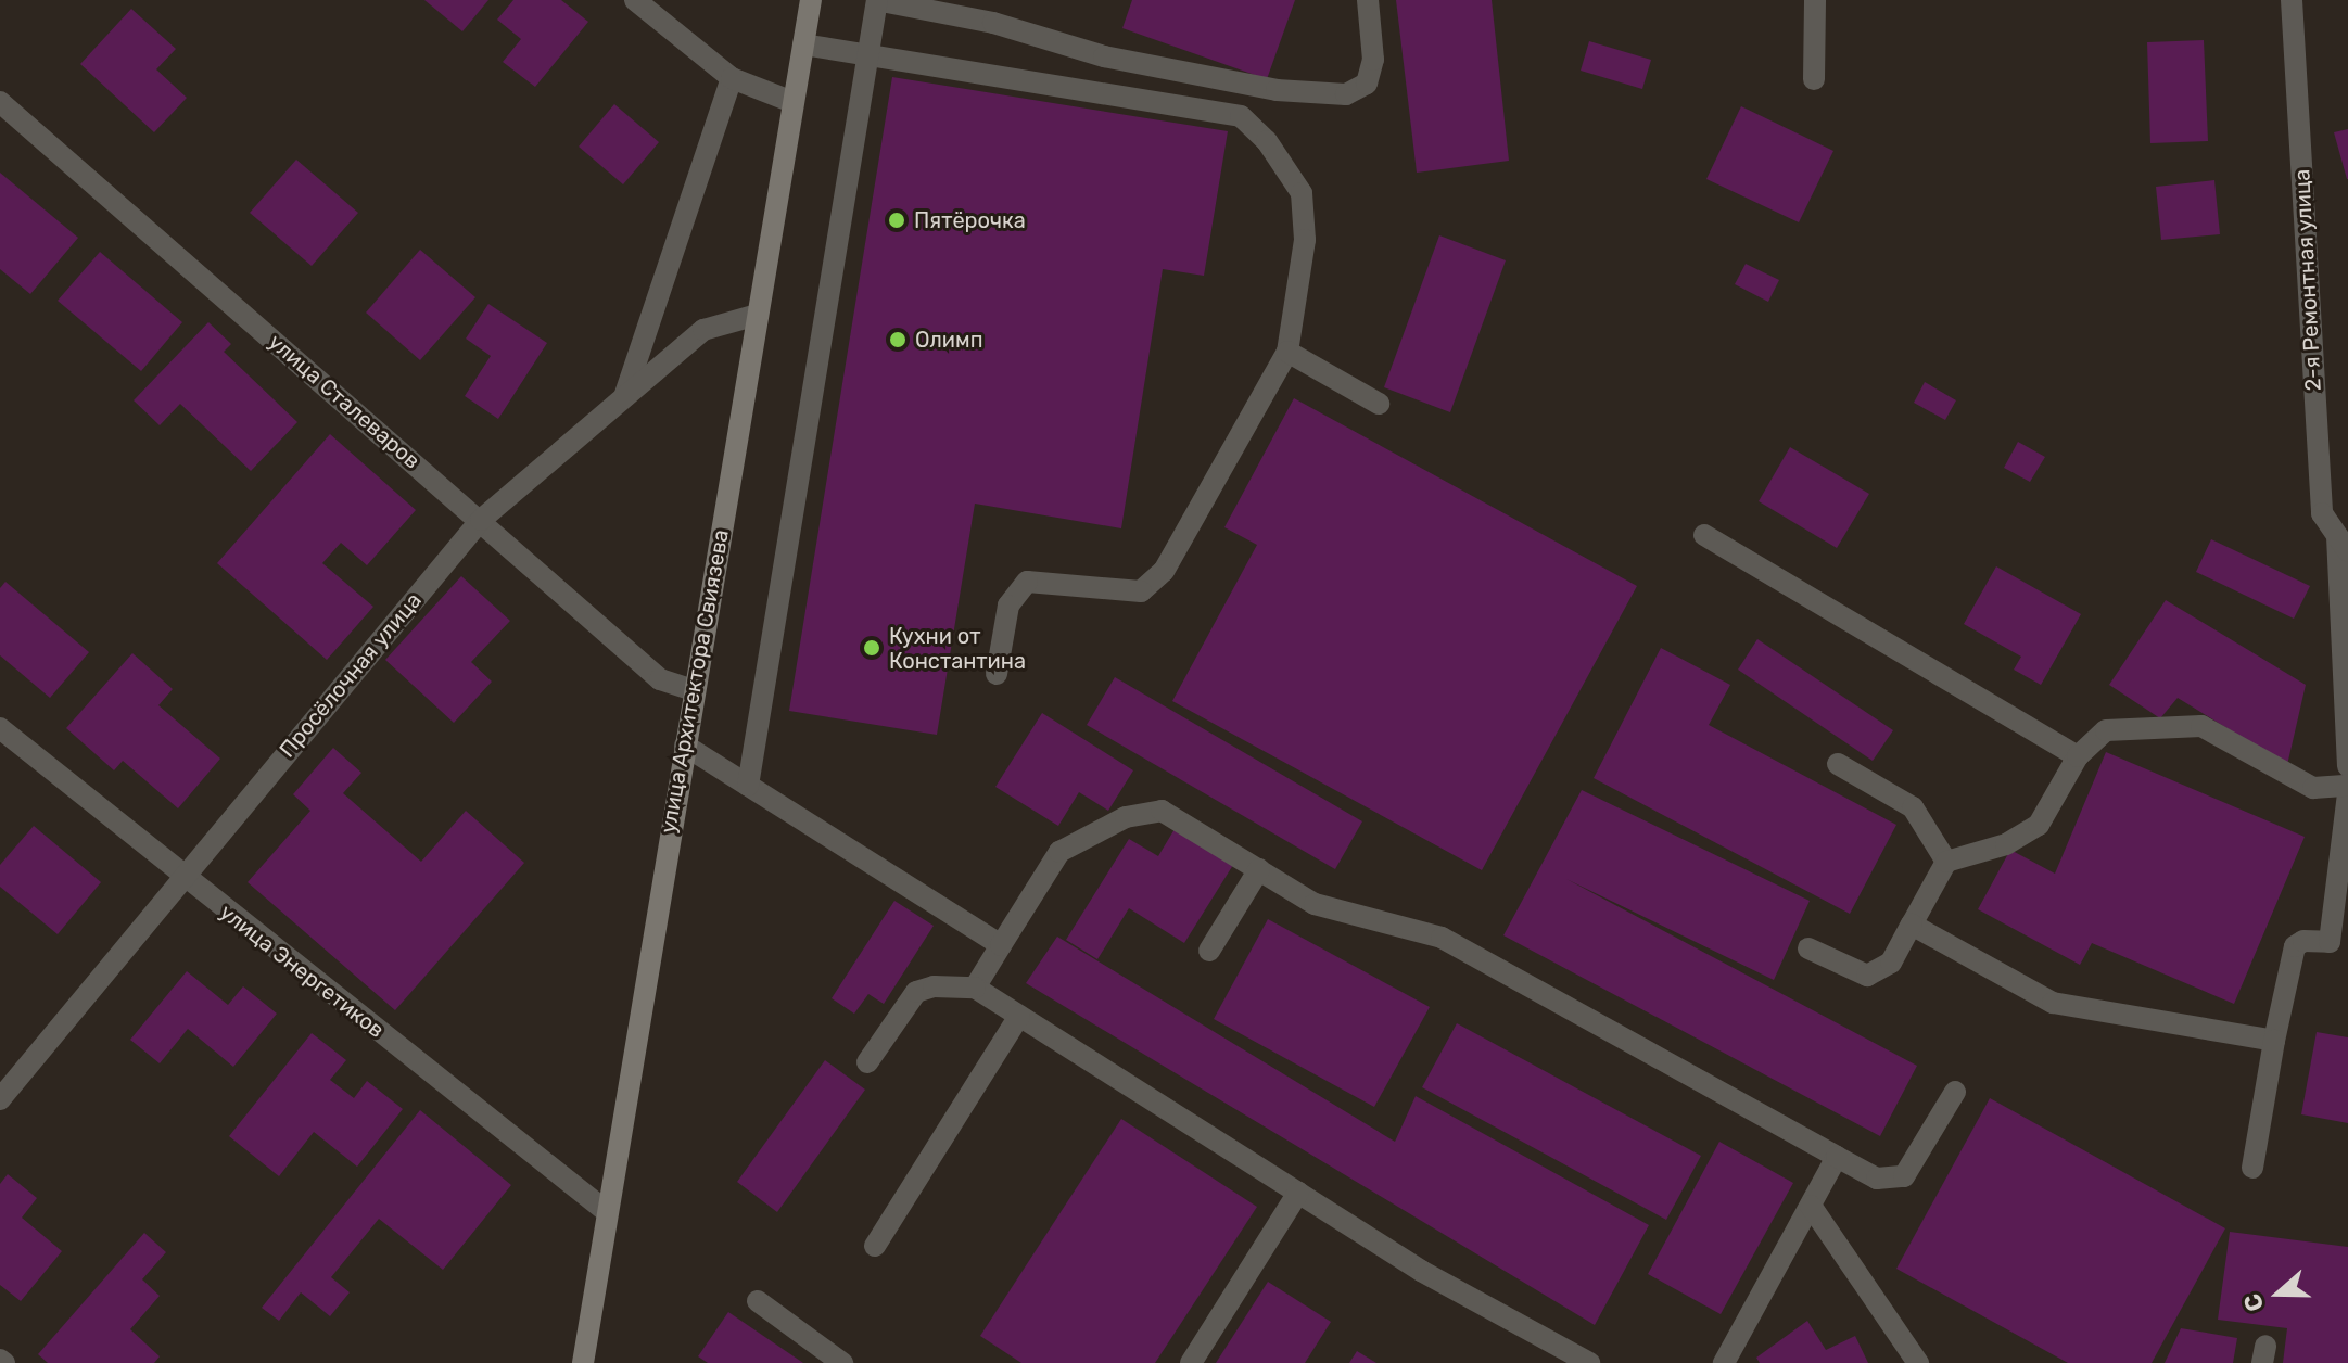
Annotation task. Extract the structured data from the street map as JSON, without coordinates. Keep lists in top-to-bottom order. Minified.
{"streets":{"main road":["улица Архитектора Свиязева"],"street":["2-я Ремонтная улица","улица Сталеваров","Просёлочная улица","улица Энергетиков"]},"crossings":[["улица Сталеваров","Просёлочная улица"],["улица Сталеваров","улица Архитектора Свиязева"],["Просёлочная улица","улица Архитектора Свиязева"],["Просёлочная улица","улица Энергетиков"],["улица Архитектора Свиязева","улица Энергетиков"]],"places":["Пятёрочка","Олимп","Кухни от Константина"],"north":"left"}
